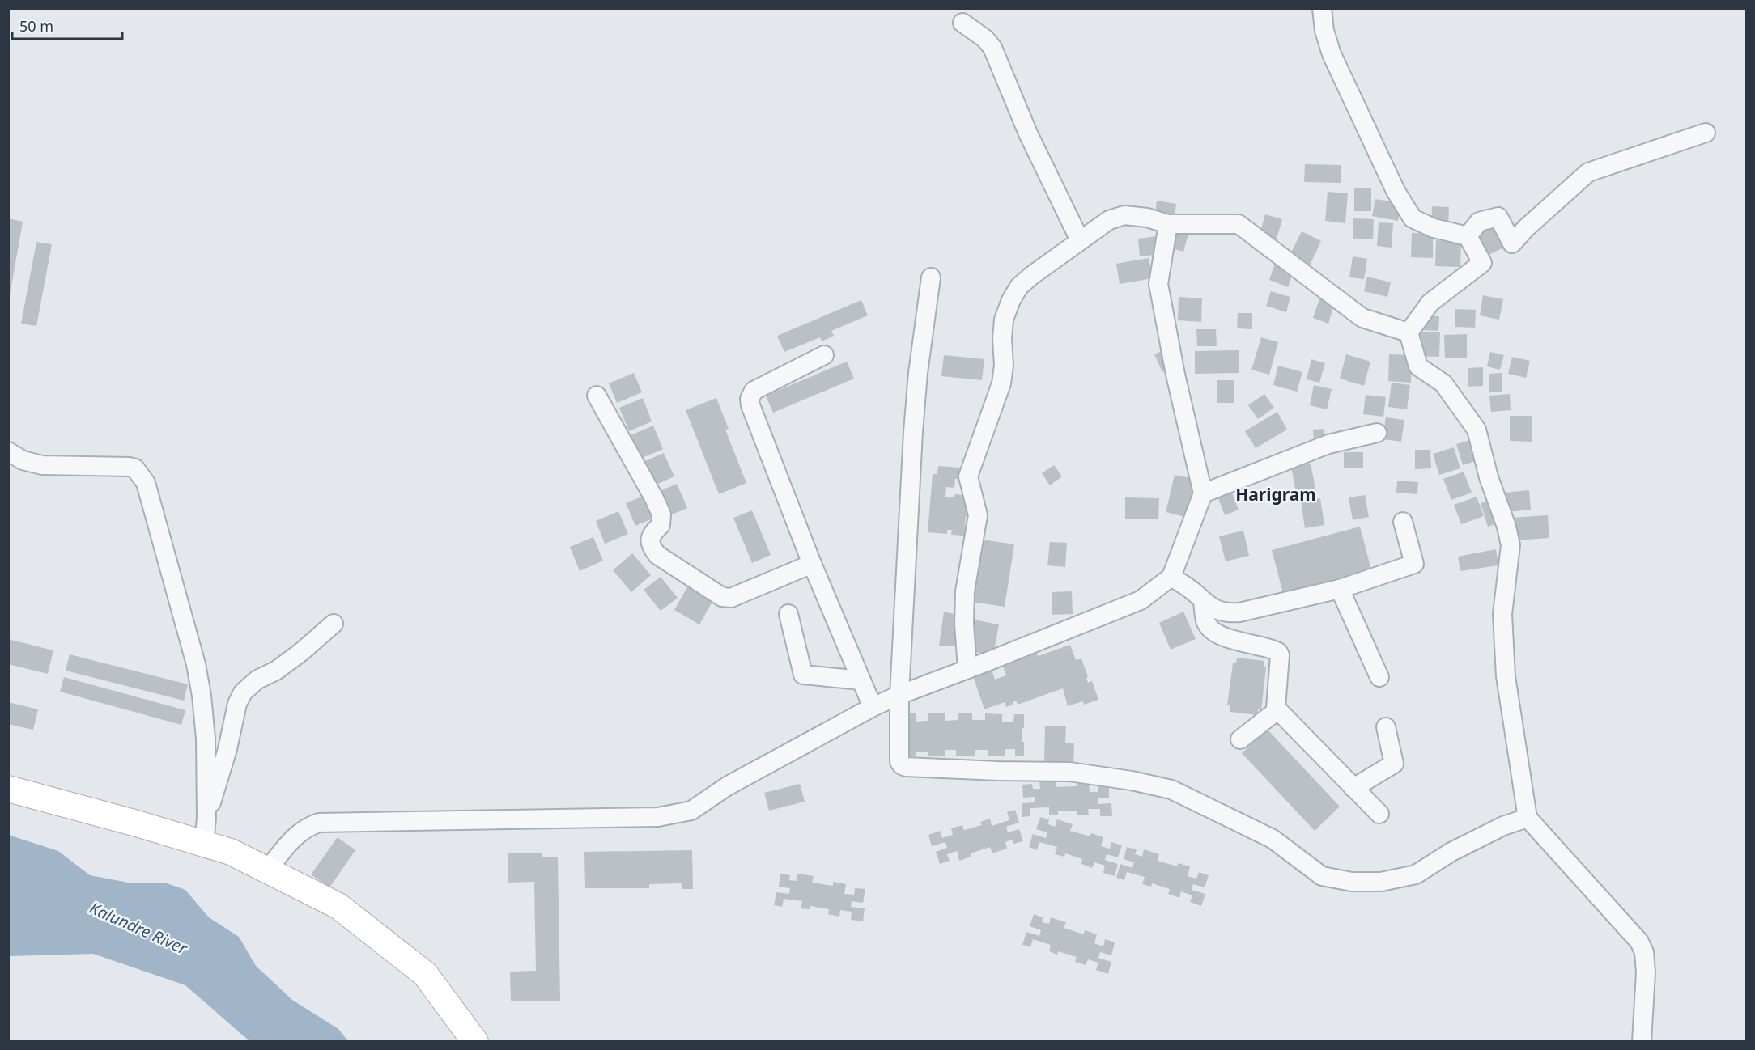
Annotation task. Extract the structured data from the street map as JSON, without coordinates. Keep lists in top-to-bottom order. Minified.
{"districts":["Harigram"],"water":["Kalundre River"],"scale_bar":"50 m"}
